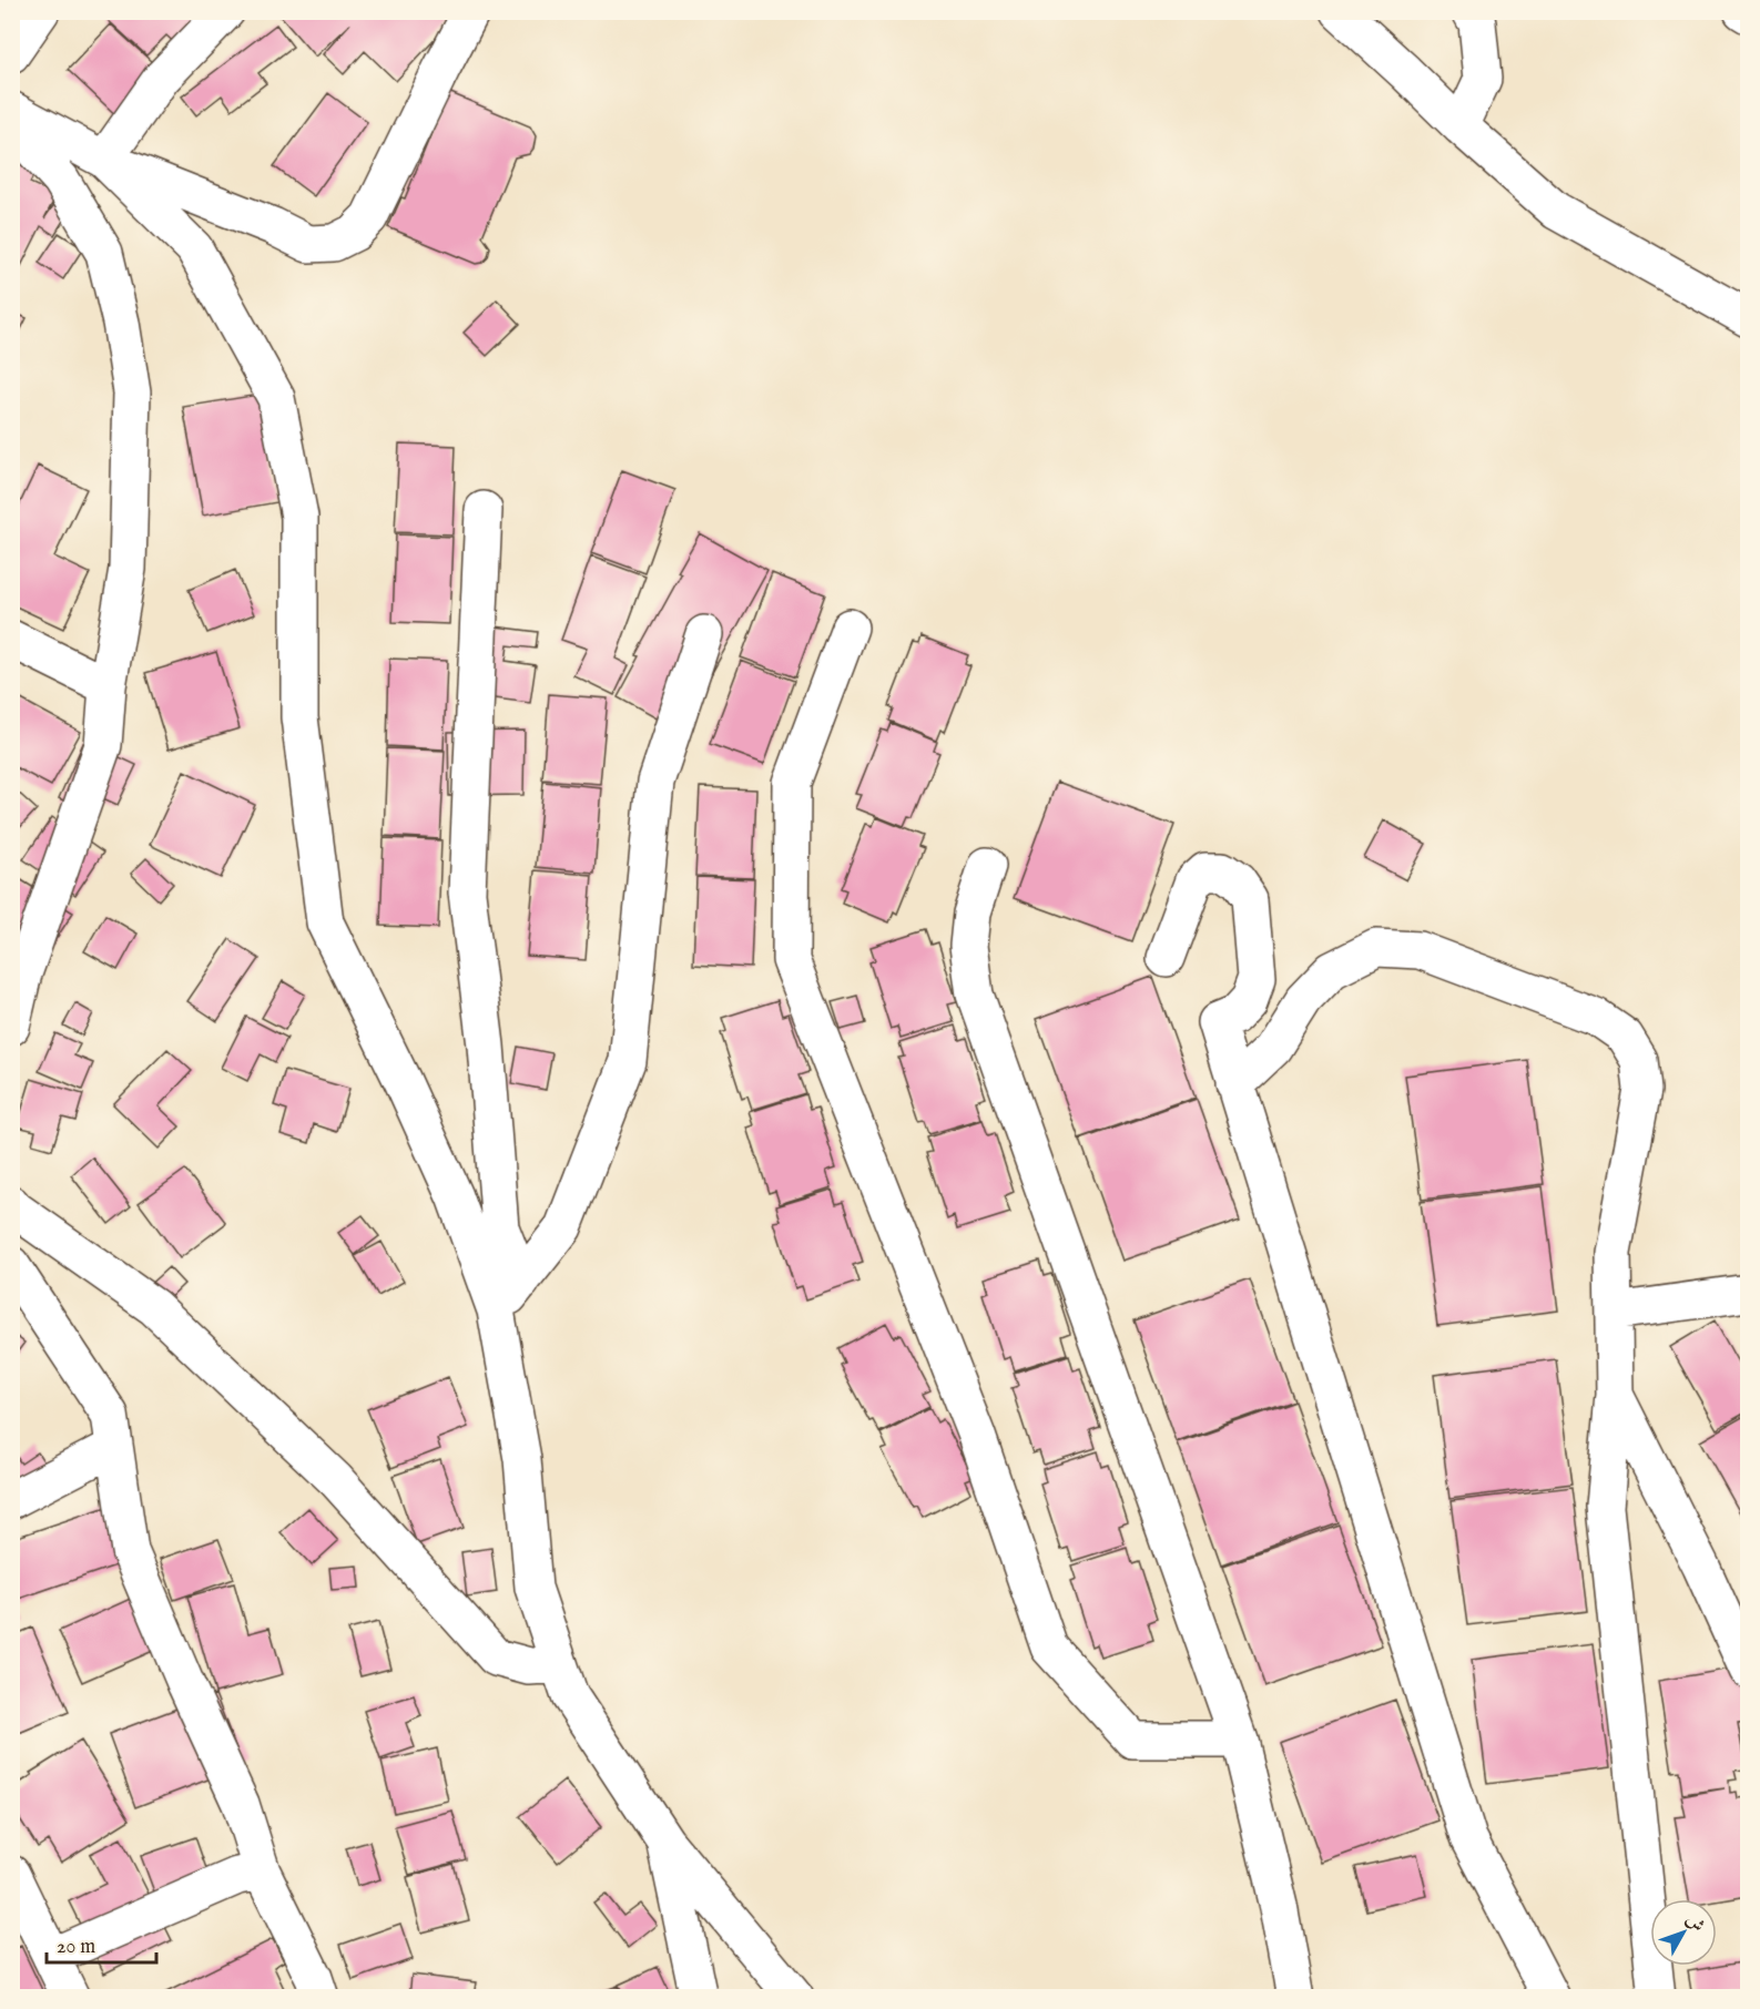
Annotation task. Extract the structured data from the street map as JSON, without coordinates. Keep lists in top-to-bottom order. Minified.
{"scale_bar":"20 m","north":"top right"}
